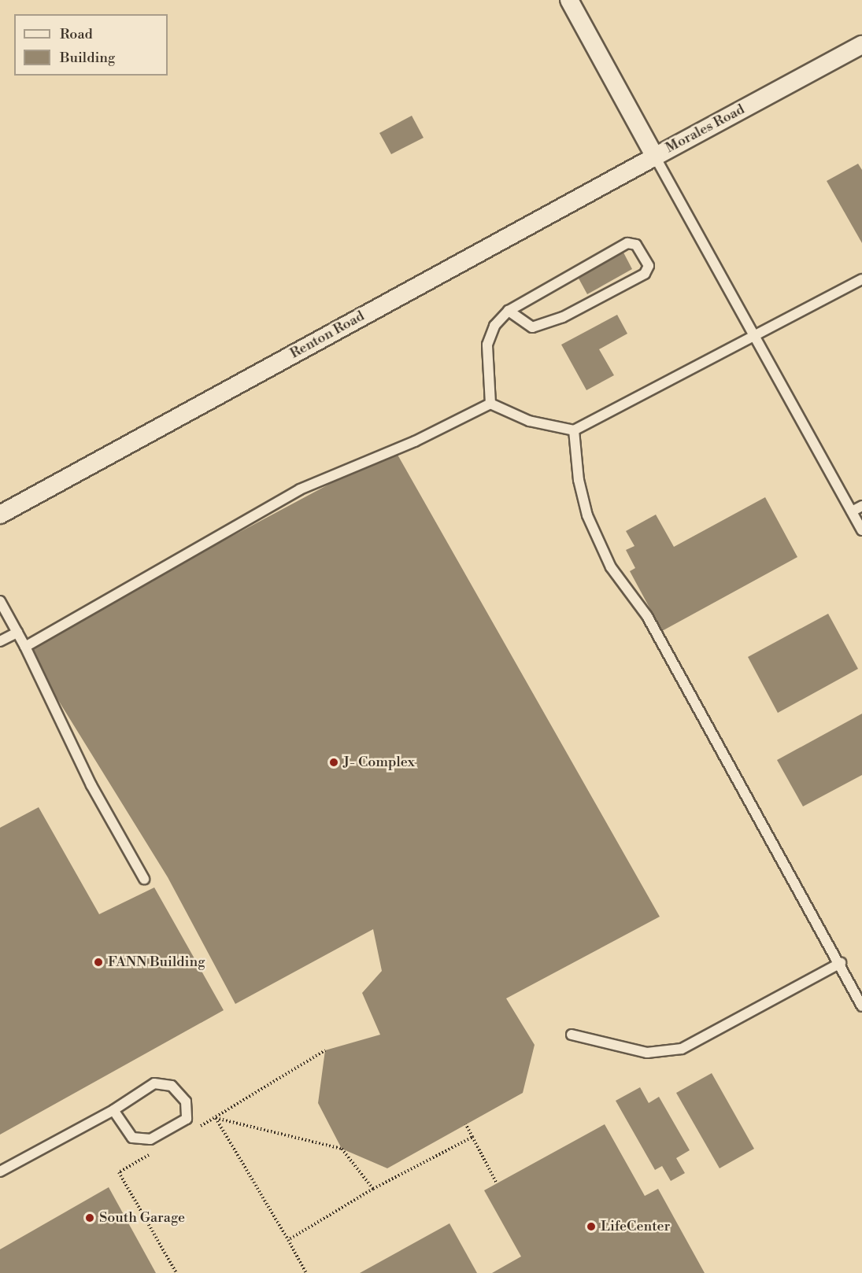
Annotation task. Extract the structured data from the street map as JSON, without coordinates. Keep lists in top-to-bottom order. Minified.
{"streets":{"street":["Morales Road","Renton Road"]},"crossings":[["Morales Road","Renton Road"]],"places":["J- Complex","FANN Building","South Garage","LifeCenter"],"legend":["Road","Building"]}
